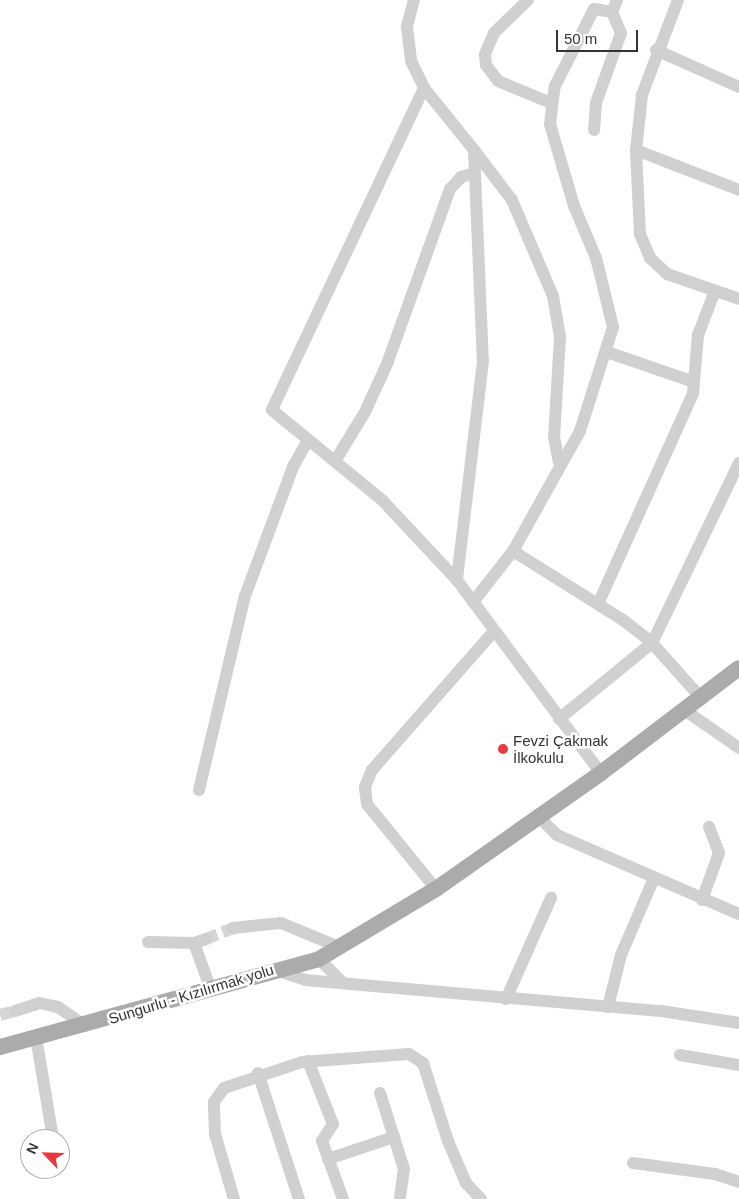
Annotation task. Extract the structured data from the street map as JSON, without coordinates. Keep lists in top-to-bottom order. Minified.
{"streets":{"main road":["Sungurlu - Kızılırmak yolu"]},"places":["Fevzi Çakmak İlkokulu"],"scale_bar":"50 m","north":"top left"}
